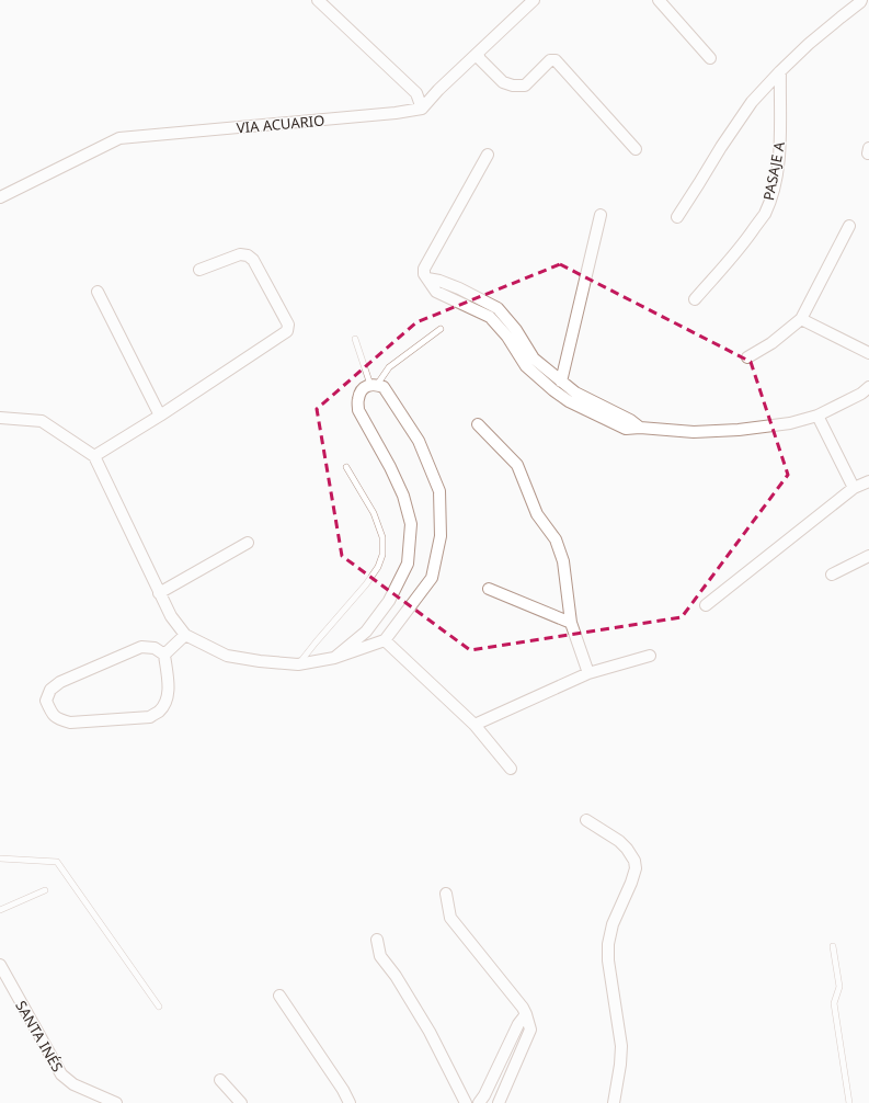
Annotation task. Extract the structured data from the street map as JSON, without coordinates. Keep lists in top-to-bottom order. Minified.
{"streets":{"street":["VIA ACUARIO","PASAJE A","SANTA INÉS"]}}
